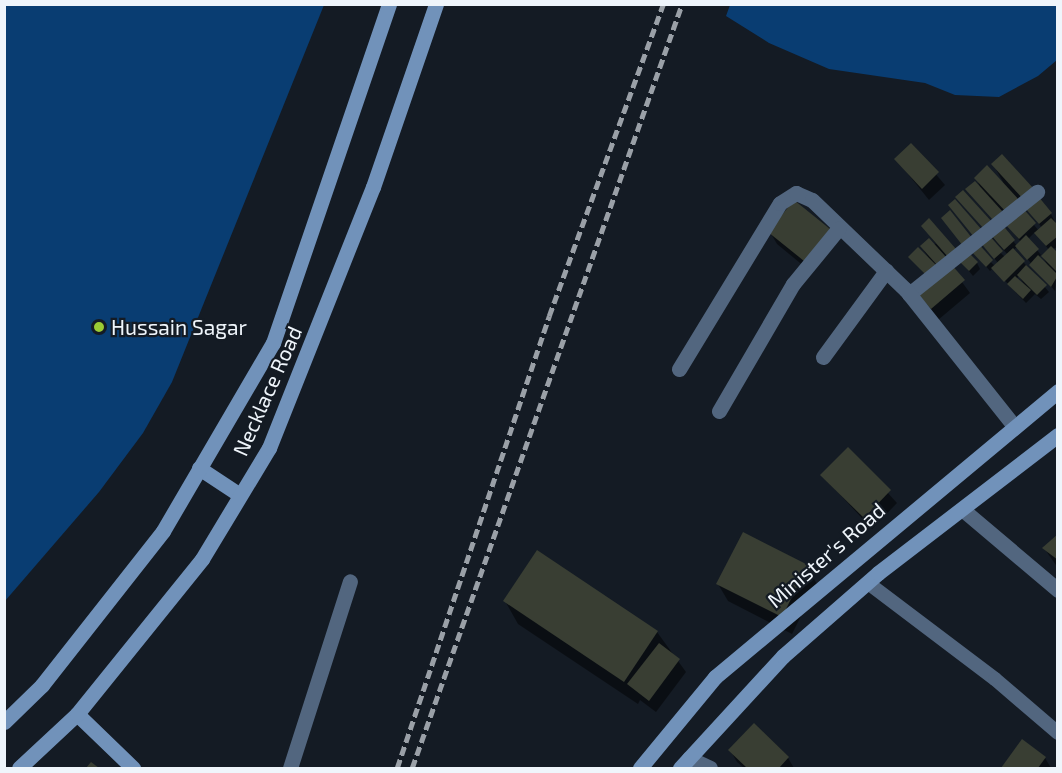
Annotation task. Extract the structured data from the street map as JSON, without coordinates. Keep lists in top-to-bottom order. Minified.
{"streets":{"main road":["Necklace Road","Minister's Road"]},"places":["Hussain Sagar"]}
